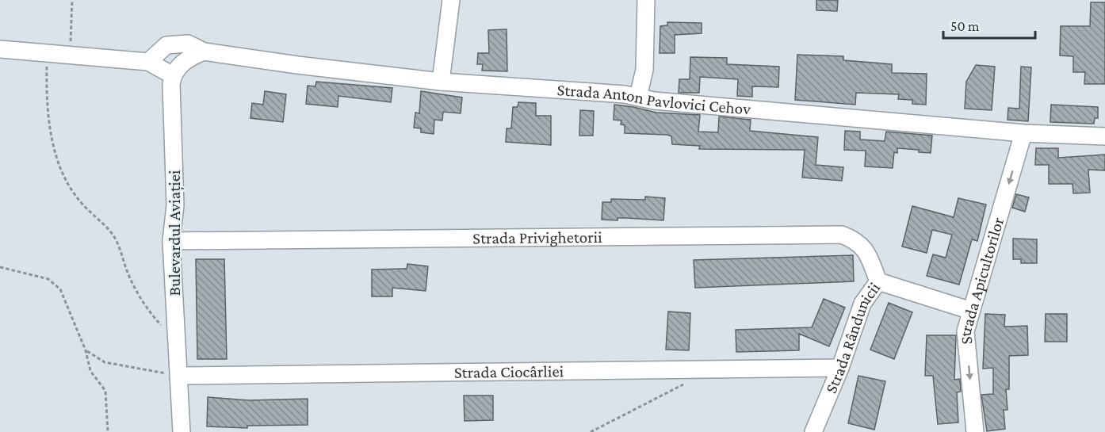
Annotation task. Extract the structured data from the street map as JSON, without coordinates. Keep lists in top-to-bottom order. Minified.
{"streets":{"street":["Strada Anton Pavlovici Cehov","Bulevardul Aviației","Strada Privighetorii","Strada Apicultorilor","Strada Rândunicii","Strada Ciocârliei"]},"crossings":[["Strada Anton Pavlovici Cehov","Strada Apicultorilor"],["Bulevardul Aviației","Strada Privighetorii"],["Bulevardul Aviației","Strada Ciocârliei"],["Strada Privighetorii","Strada Rândunicii"],["Strada Apicultorilor","Strada Rândunicii"],["Strada Rândunicii","Strada Ciocârliei"]],"one_way":["Strada Apicultorilor"],"scale_bar":"50 m"}
